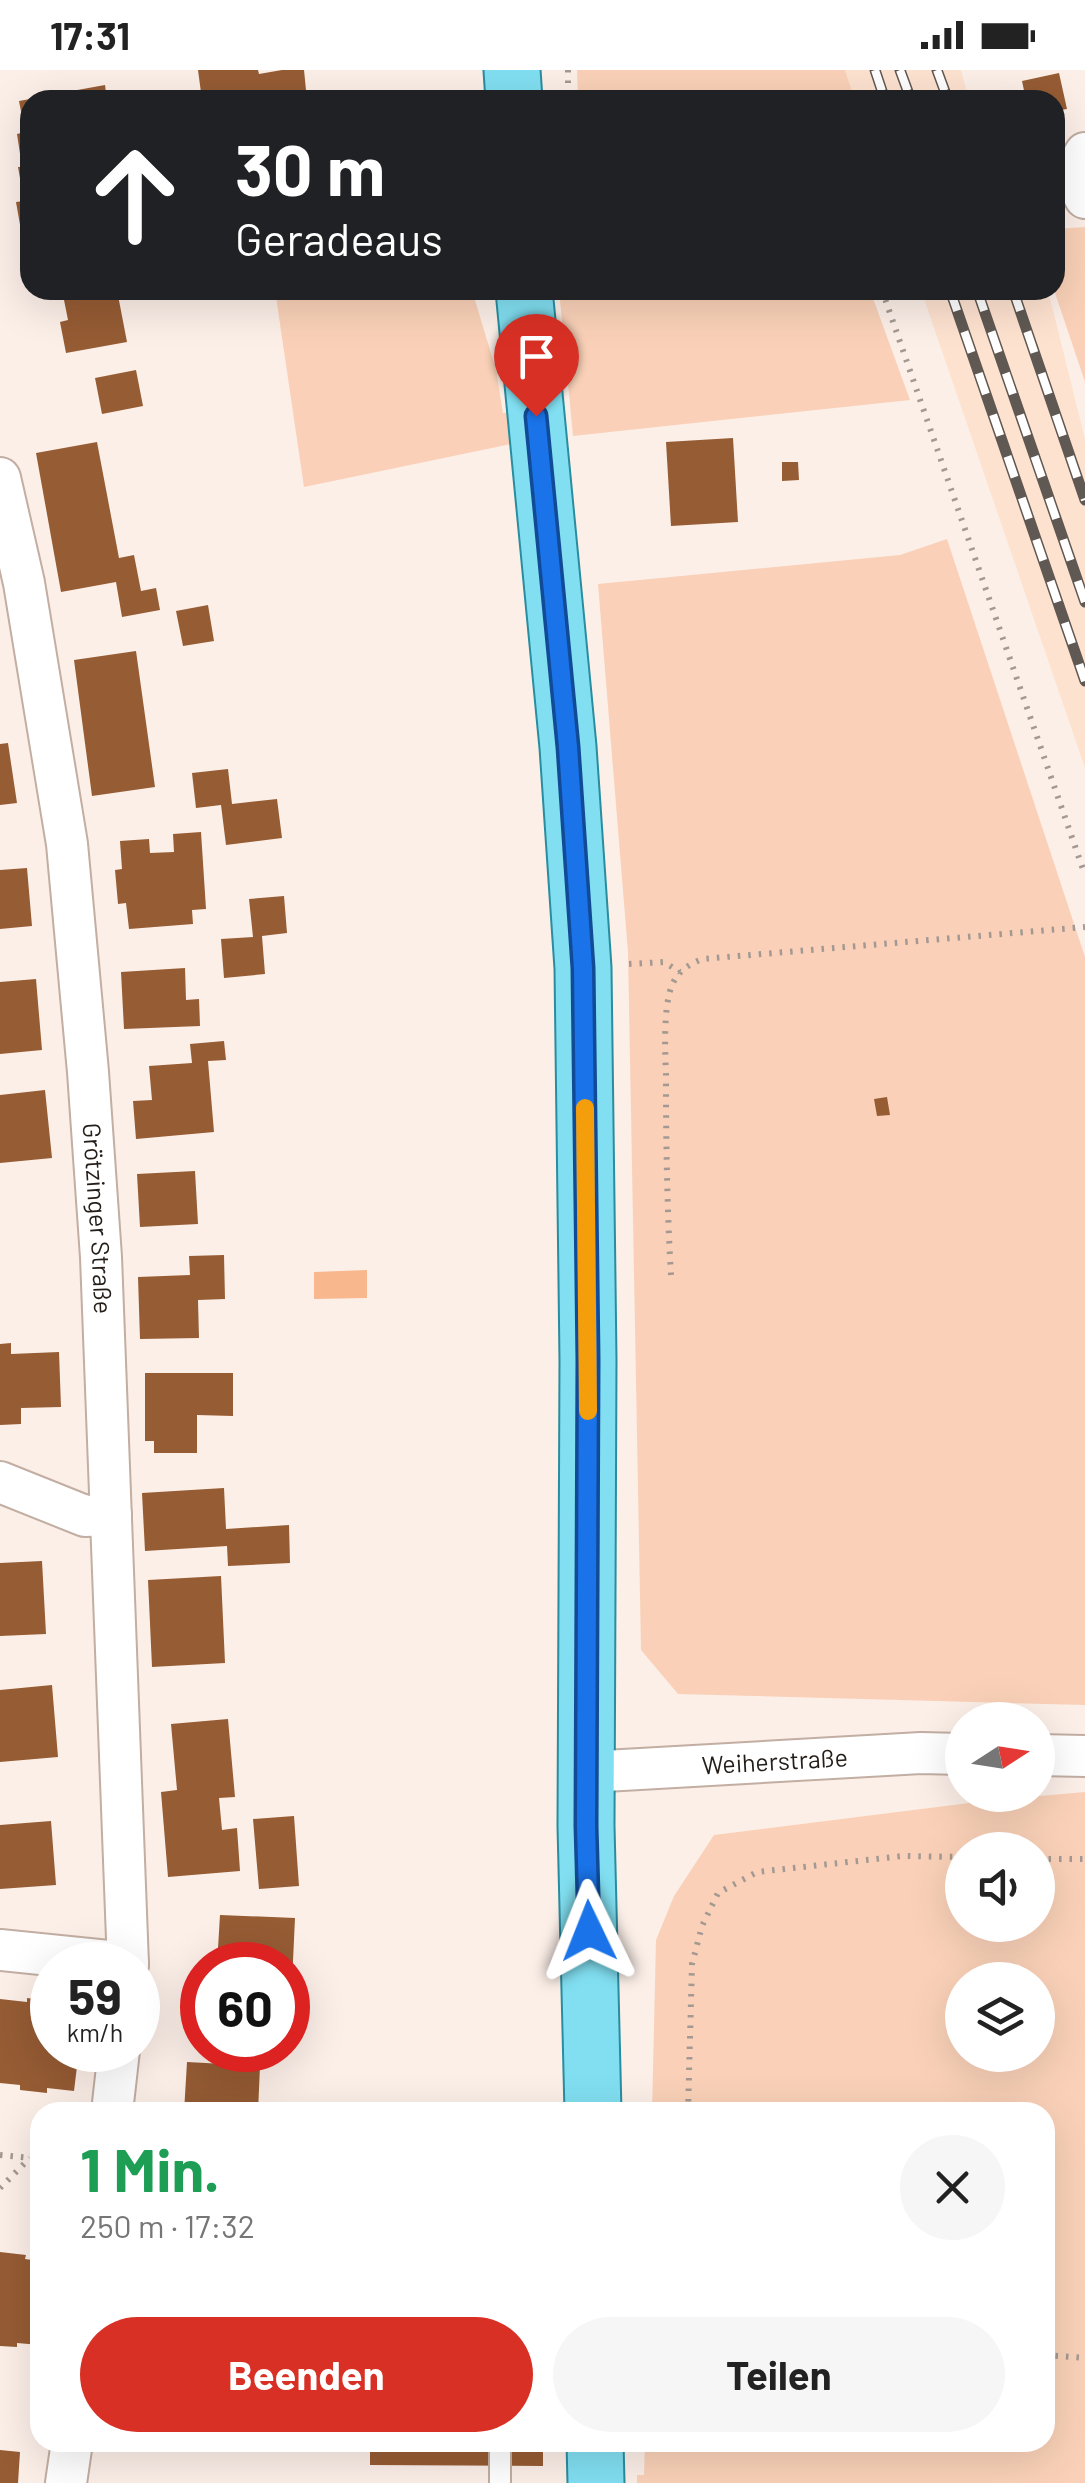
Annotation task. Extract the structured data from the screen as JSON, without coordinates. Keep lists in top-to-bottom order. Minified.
{"streets":{"street":["Grötzinger Straße","Weiherstraße"]},"north":"right","page":{"status":"17:31","turn":["30 m","Geradeaus"],"speed":"59 km/h","limit":"60","heading":["1 Min.","250 m · 17:32"],"buttons":["Beenden","Teilen"]}}
